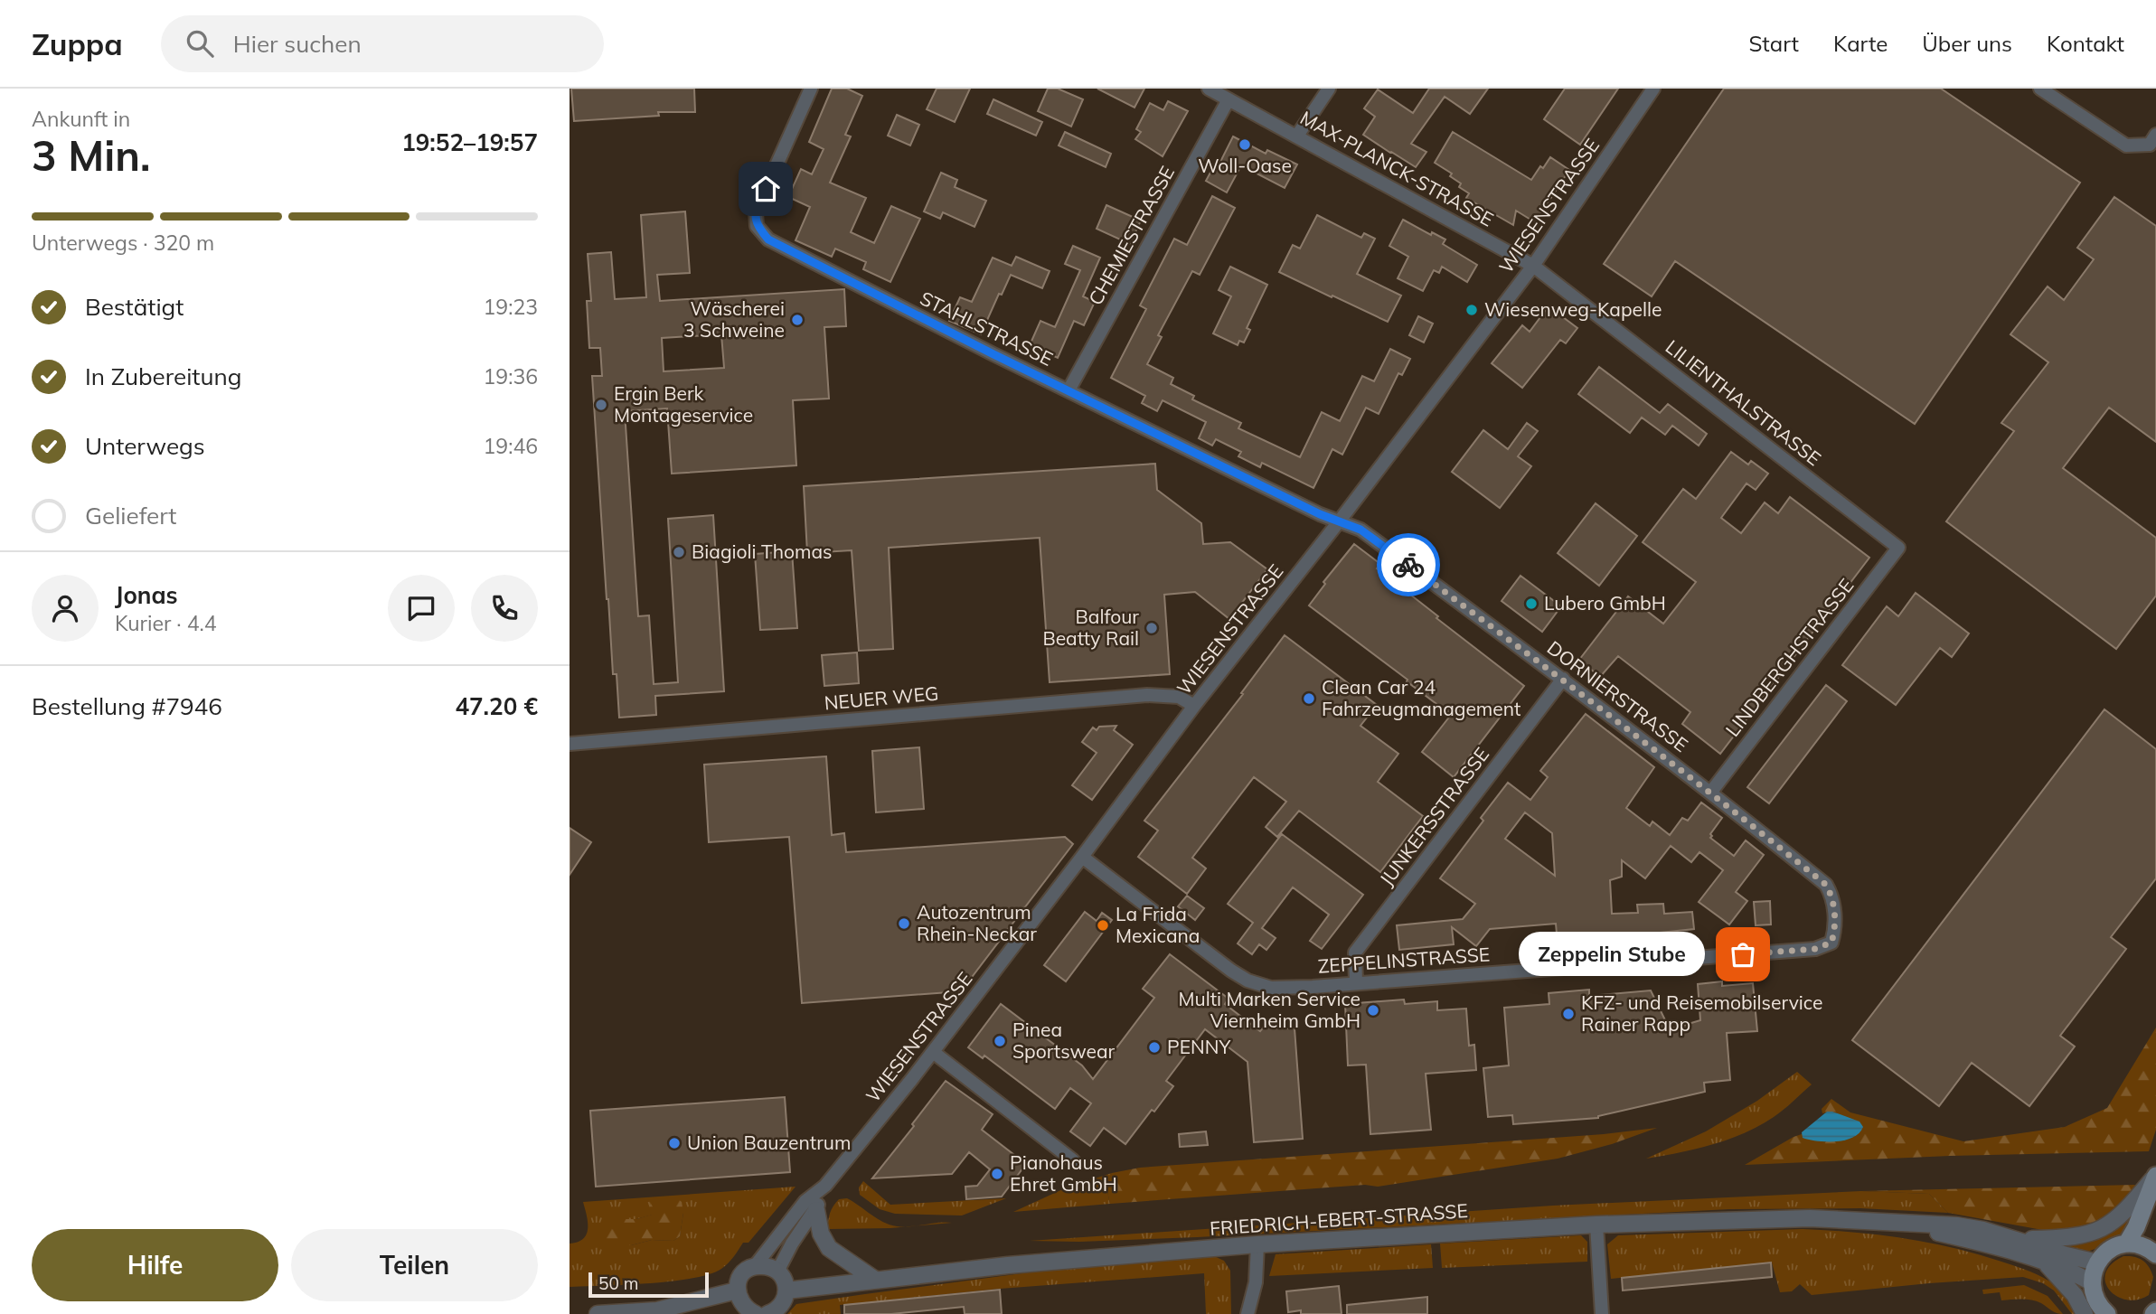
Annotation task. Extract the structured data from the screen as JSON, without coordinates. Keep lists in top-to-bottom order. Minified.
{"streets":{"street":["MAX-PLANCK-STRASSE","WIESENSTRASSE","CHEMIESTRASSE","STAHLSTRASSE","LILIENTHALSTRASSE","LINDBERGHSTRASSE","DORNIERSTRASSE","NEUER WEG","JUNKERSSTRASSE","ZEPPELINSTRASSE","FRIEDRICH-EBERT-STRASSE"]},"crossings":[["MAX-PLANCK-STRASSE","WIESENSTRASSE"],["MAX-PLANCK-STRASSE","CHEMIESTRASSE"],["MAX-PLANCK-STRASSE","LILIENTHALSTRASSE"],["WIESENSTRASSE","STAHLSTRASSE"],["WIESENSTRASSE","LILIENTHALSTRASSE"],["WIESENSTRASSE","DORNIERSTRASSE"],["WIESENSTRASSE","NEUER WEG"],["WIESENSTRASSE","ZEPPELINSTRASSE"],["CHEMIESTRASSE","STAHLSTRASSE"],["STAHLSTRASSE","DORNIERSTRASSE"],["LILIENTHALSTRASSE","LINDBERGHSTRASSE"],["LINDBERGHSTRASSE","DORNIERSTRASSE"],["DORNIERSTRASSE","JUNKERSSTRASSE"],["DORNIERSTRASSE","ZEPPELINSTRASSE"],["JUNKERSSTRASSE","ZEPPELINSTRASSE"]],"places":["Woll-Oase","Wiesenweg-Kapelle","Wäscherei 3 Schweine","Ergin Berk Montageservice","Biagioli Thomas","Lubero GmbH","Balfour Beatty Rail","Clean Car 24 Fahrzeugmanagement","Autozentrum Rhein-Neckar","La Frida Mexicana","Zeppelin Stube","Multi Marken Service Viernheim GmbH","KFZ- und Reisemobilservice Rainer Rapp","Pinea Sportswear","PENNY","Union Bauzentrum","Pianohaus Ehret GmbH"],"scale_bar":"50 m","page":{"header":"Zuppa","search":"Hier suchen","nav":["Start","Karte","Über uns","Kontakt"],"heading":["3 Min.","Ankunft in","19:52–19:57"],"panel":["Jonas","Kurier · 4.4","Bestellung #7946","47.20 €"],"bar":"Unterwegs · 320 m","list":[["Bestätigt","19:23"],["In Zubereitung","19:36"],["Unterwegs","19:46"],"Geliefert"],"bubble":"Zeppelin Stube","buttons":["Hilfe","Teilen"],"scale":"50 m"}}
